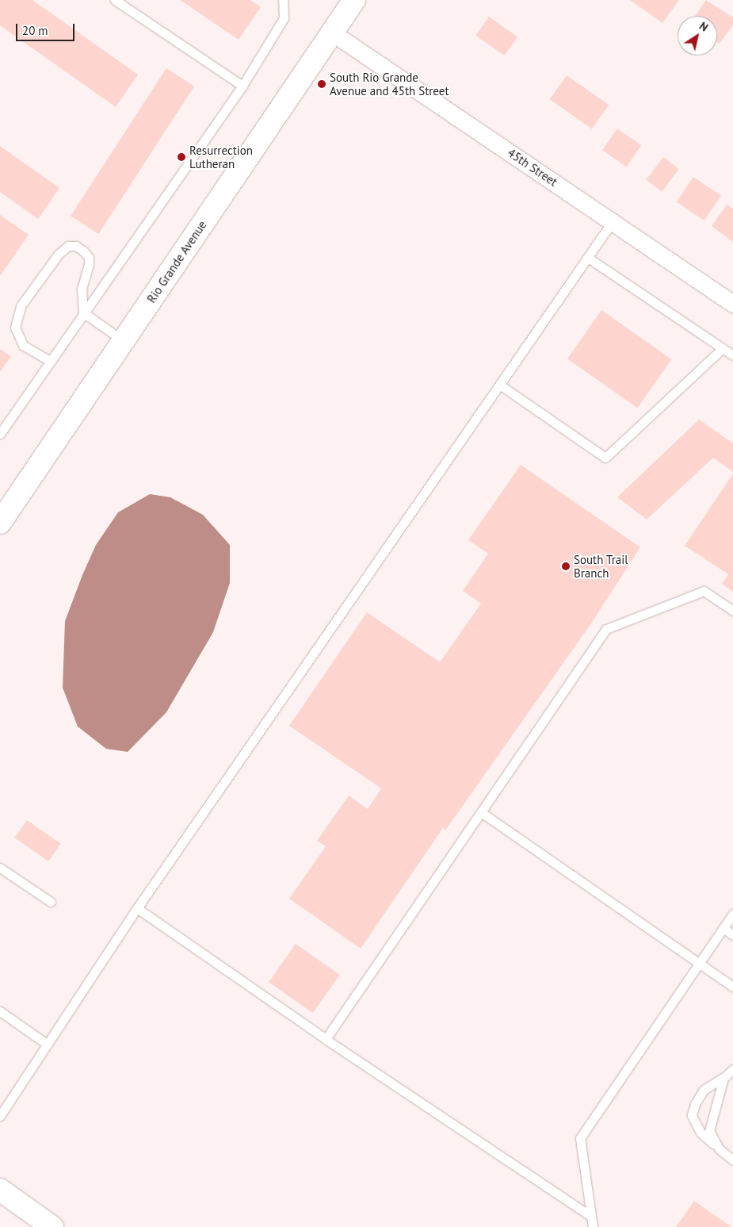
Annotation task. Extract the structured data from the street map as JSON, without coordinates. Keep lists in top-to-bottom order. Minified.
{"streets":{"street":["45th Street","Rio Grande Avenue"]},"crossings":[["45th Street","Rio Grande Avenue"]],"places":["South Rio Grande Avenue and 45th Street","Resurrection Lutheran","South Trail Branch"],"scale_bar":"20 m","north":"top right"}
